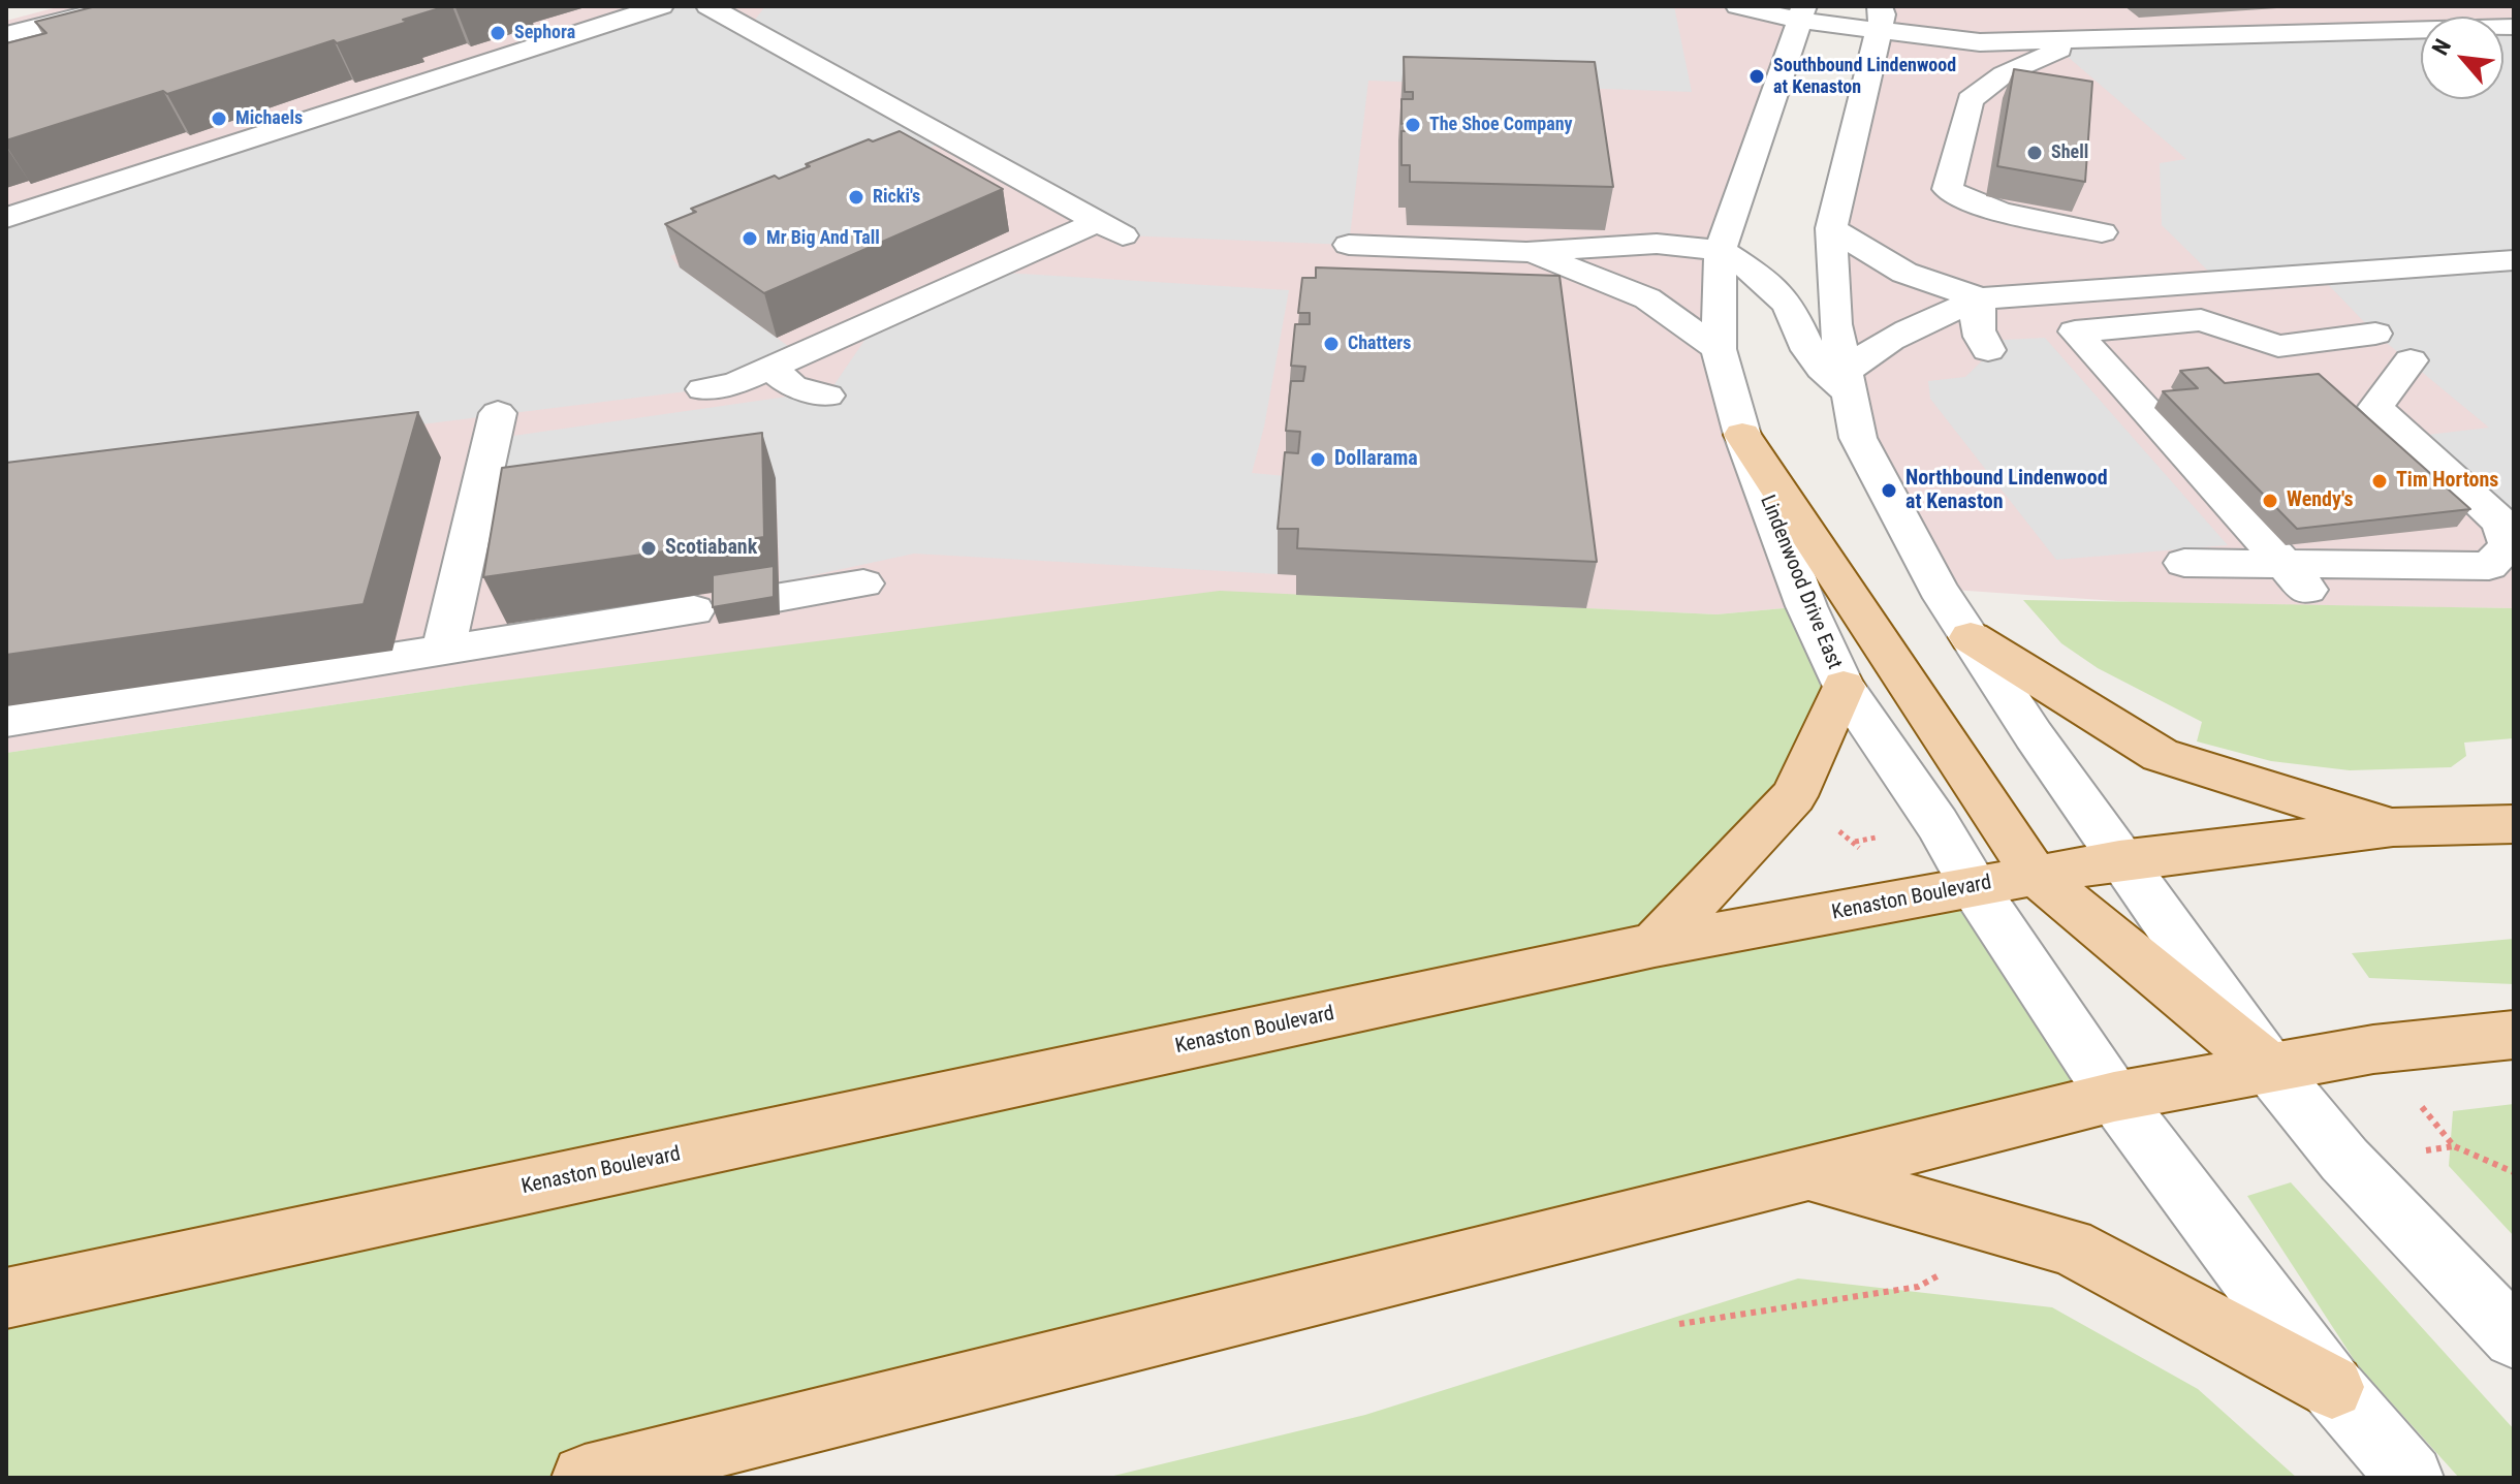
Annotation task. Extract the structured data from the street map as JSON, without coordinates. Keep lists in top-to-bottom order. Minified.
{"streets":{"main road":["Kenaston Boulevard"],"street":["Lindenwood Drive East"]},"crossings":[["Lindenwood Drive East","Kenaston Boulevard"]],"places":["Sephora","Southbound Lindenwood at Kenaston","Michaels","The Shoe Company","Shell","Ricki's","Mr Big And Tall","Chatters","Dollarama","Tim Hortons","Northbound Lindenwood at Kenaston","Wendy's","Scotiabank"],"north":"top left"}
